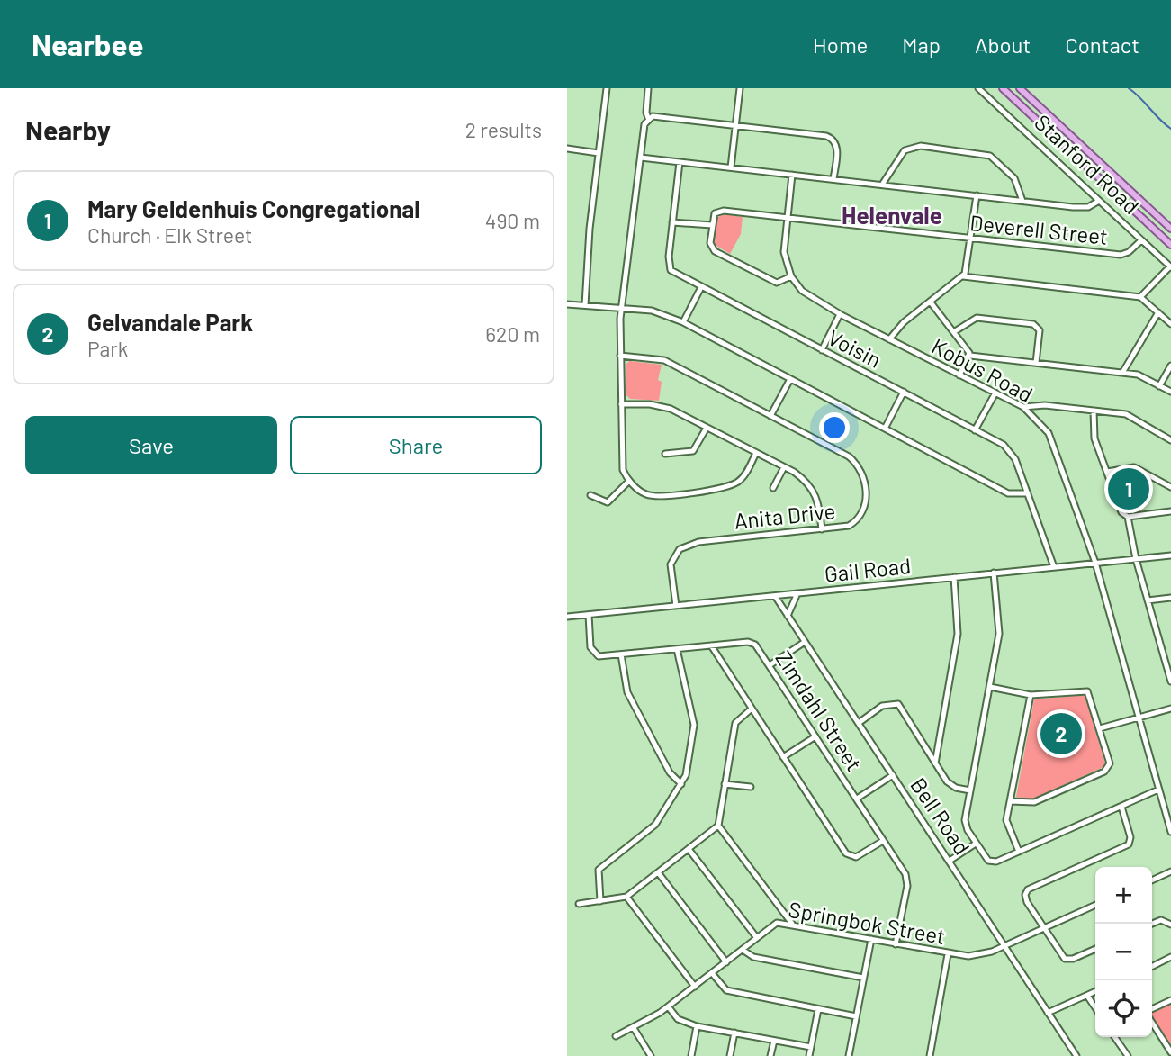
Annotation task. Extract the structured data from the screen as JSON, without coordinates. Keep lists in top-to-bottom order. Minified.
{"streets":{"main road":["Stanford Road"],"street":["Deverell Street","Voisin","Kobus Road","Anita Drive","Gail Road","Zimdahl Street","Bell Road","Springbok Street"]},"crossings":[["Stanford Road","Deverell Street"],["Voisin","Gail Road"],["Kobus Road","Gail Road"],["Anita Drive","Gail Road"],["Gail Road","Zimdahl Street"],["Gail Road","Bell Road"],["Zimdahl Street","Springbok Street"],["Bell Road","Springbok Street"]],"districts":["Helenvale"],"page":{"header":"Nearbee","nav":["Home","Map","About","Contact"],"heading":["Nearby","2 results"],"list":[{"mark":"1","name":"Mary Geldenhuis Congregational","note":"Church · Elk Street","value":"490 m"},{"mark":"2","name":"Gelvandale Park","note":"Park","value":"620 m"}],"buttons":["Save","Share"],"pins":["1","2"],"map_buttons":["+","−"]}}
